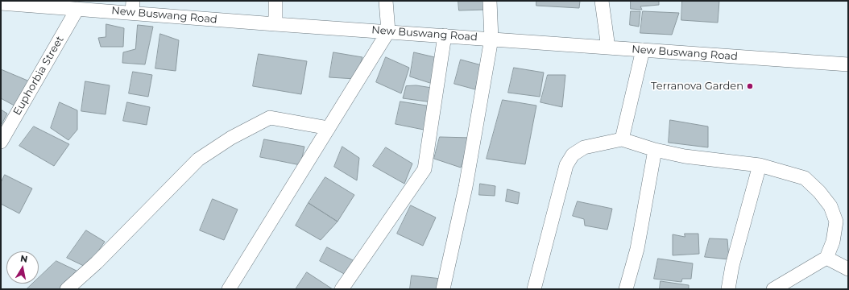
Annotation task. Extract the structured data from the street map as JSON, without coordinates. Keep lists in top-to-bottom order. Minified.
{"streets":{"street":["New Buswang Road","Euphorbia Street"]},"crossings":[["New Buswang Road","Euphorbia Street"]],"places":["Terranova Garden"],"north":"top"}
